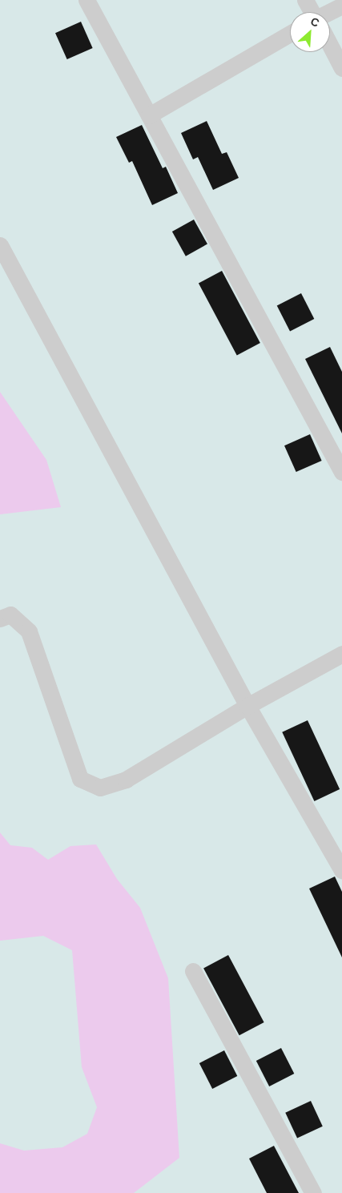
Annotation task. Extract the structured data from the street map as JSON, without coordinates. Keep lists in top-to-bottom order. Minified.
{"north":"top right"}
